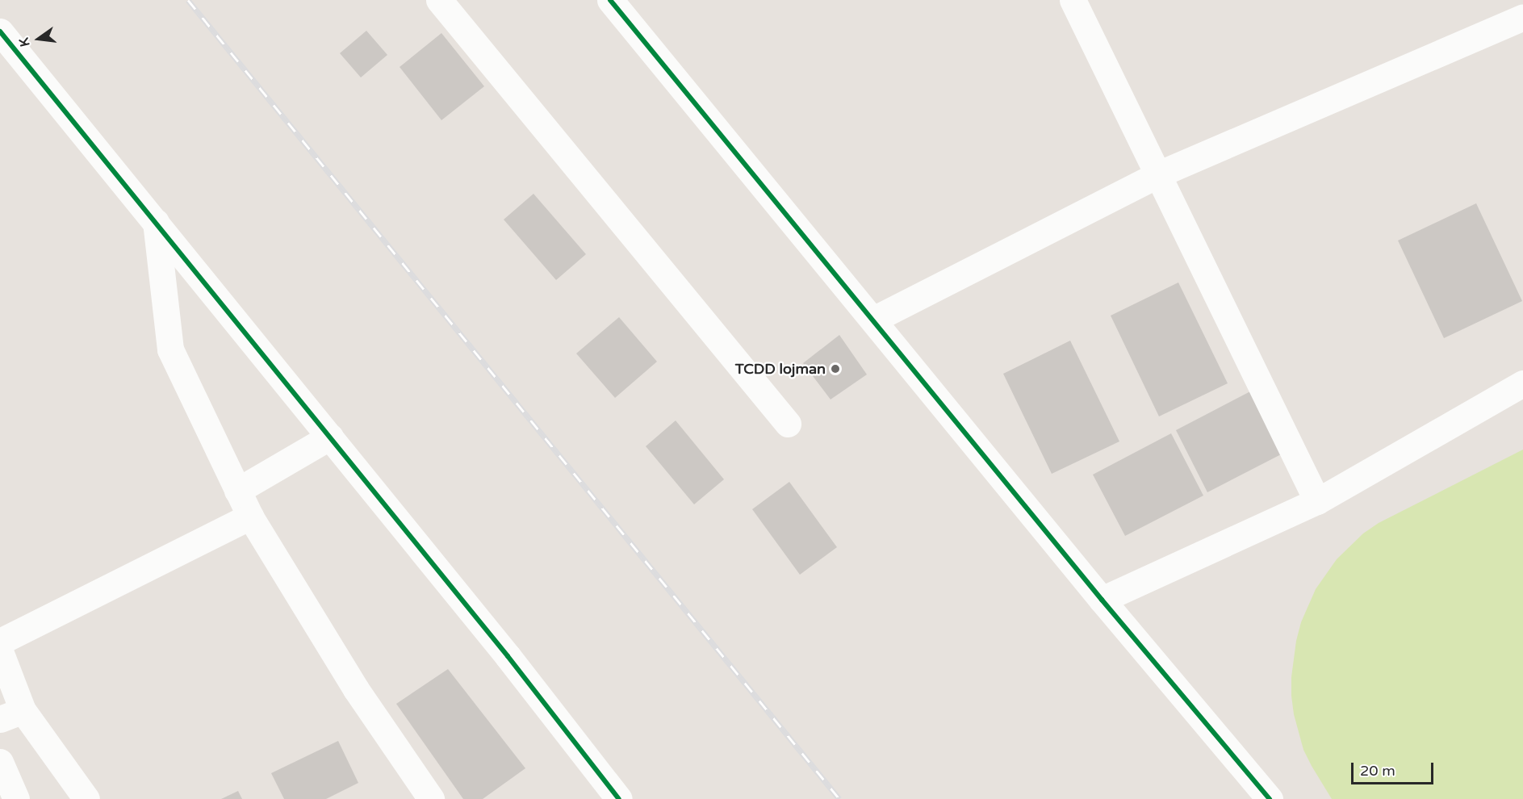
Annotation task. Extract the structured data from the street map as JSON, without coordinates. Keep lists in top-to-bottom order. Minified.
{"places":["TCDD lojman"],"scale_bar":"20 m","north":"left"}
